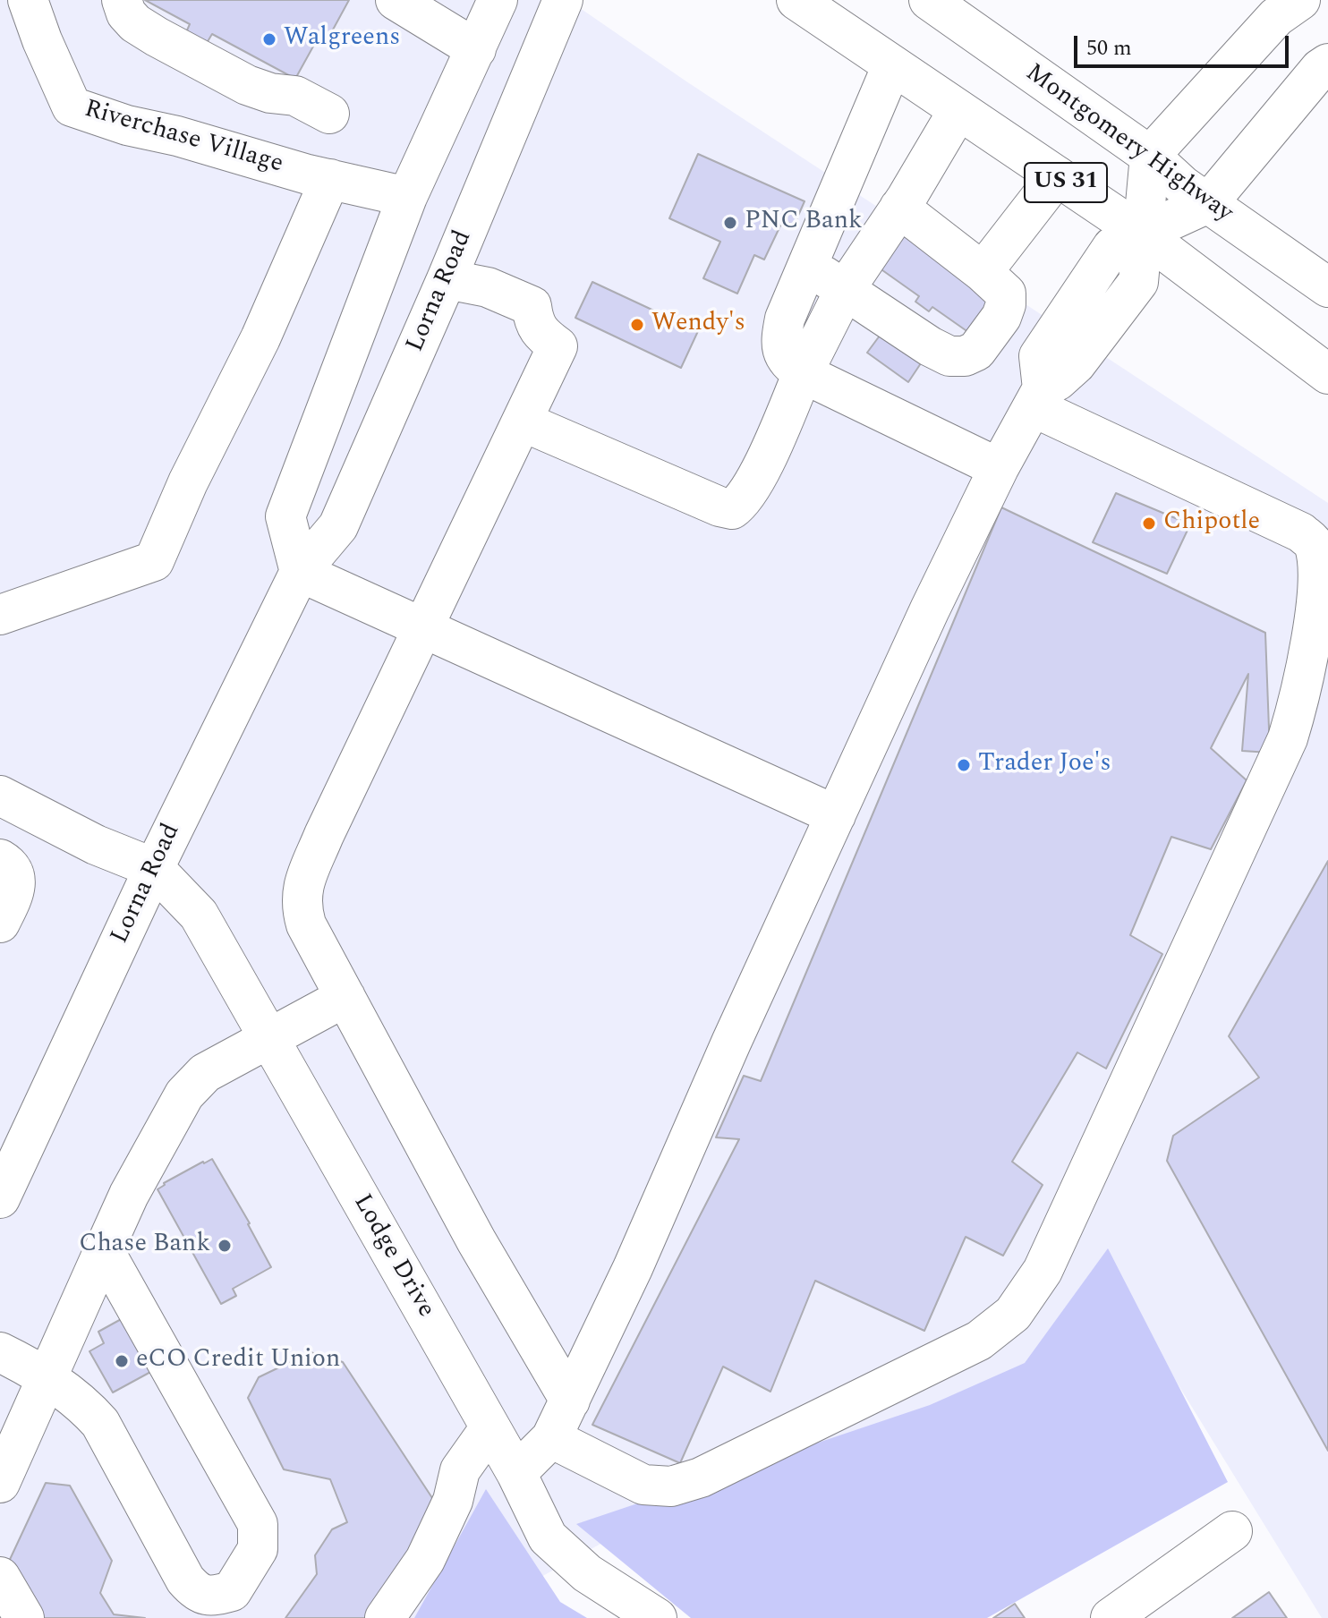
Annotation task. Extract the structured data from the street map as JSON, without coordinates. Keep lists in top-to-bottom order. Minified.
{"streets":{"street":["Riverchase Village","Montgomery Highway","US 31","Lorna Road","Lodge Drive"]},"crossings":[["Lorna Road","Lodge Drive"]],"places":["Walgreens","PNC Bank","Wendy's","Chipotle","Trader Joe's","Chase Bank","eCO Credit Union"],"scale_bar":"50 m"}
